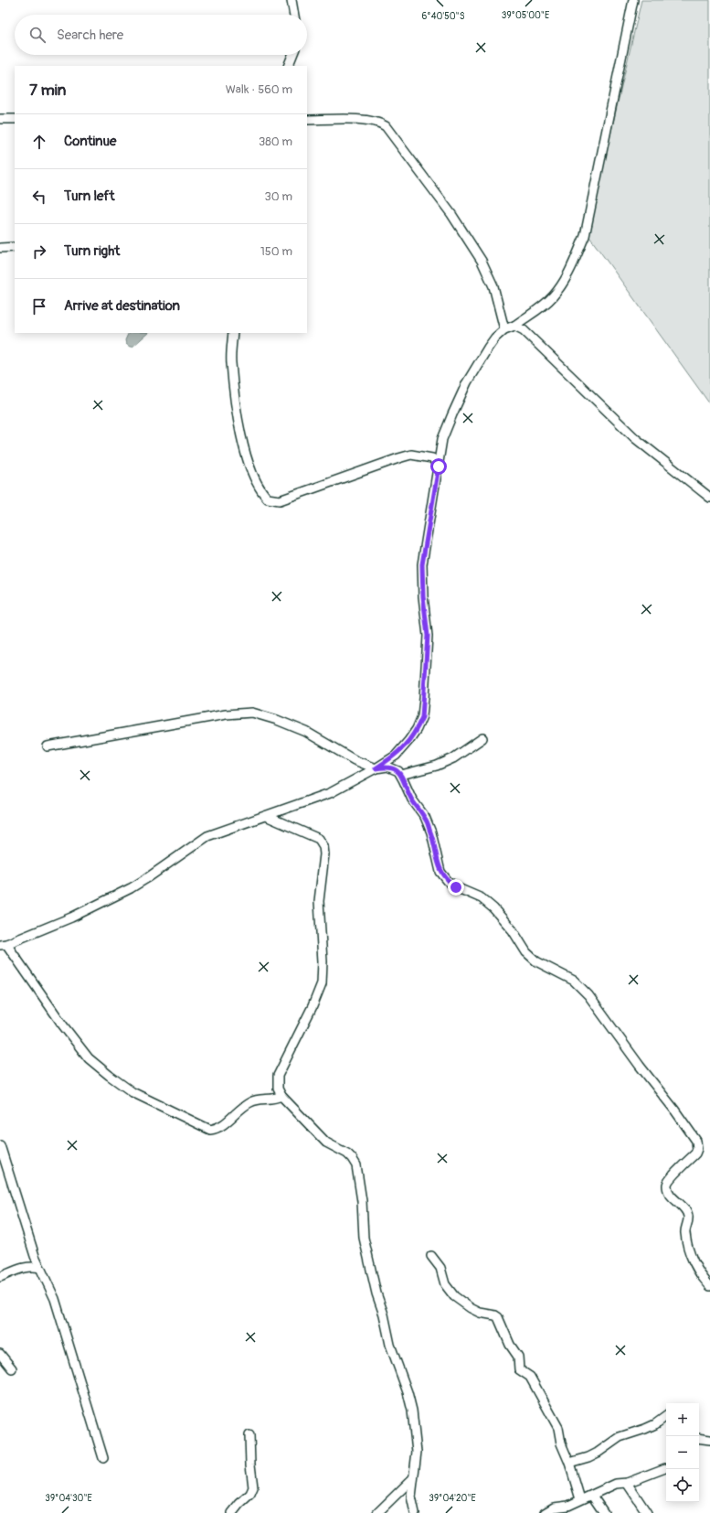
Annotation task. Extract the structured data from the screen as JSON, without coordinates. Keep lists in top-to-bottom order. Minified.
{"page":{"search":"Search here","heading":["7 min","Walk · 560 m"],"list":[["Continue","380 m"],["Turn left","30 m"],["Turn right","150 m"],"Arrive at destination"],"map_buttons":["+","−"]},"coordinates":["39°05'00\"E","6°40'50\"S","39°04'30\"E","39°04'20\"E"]}
